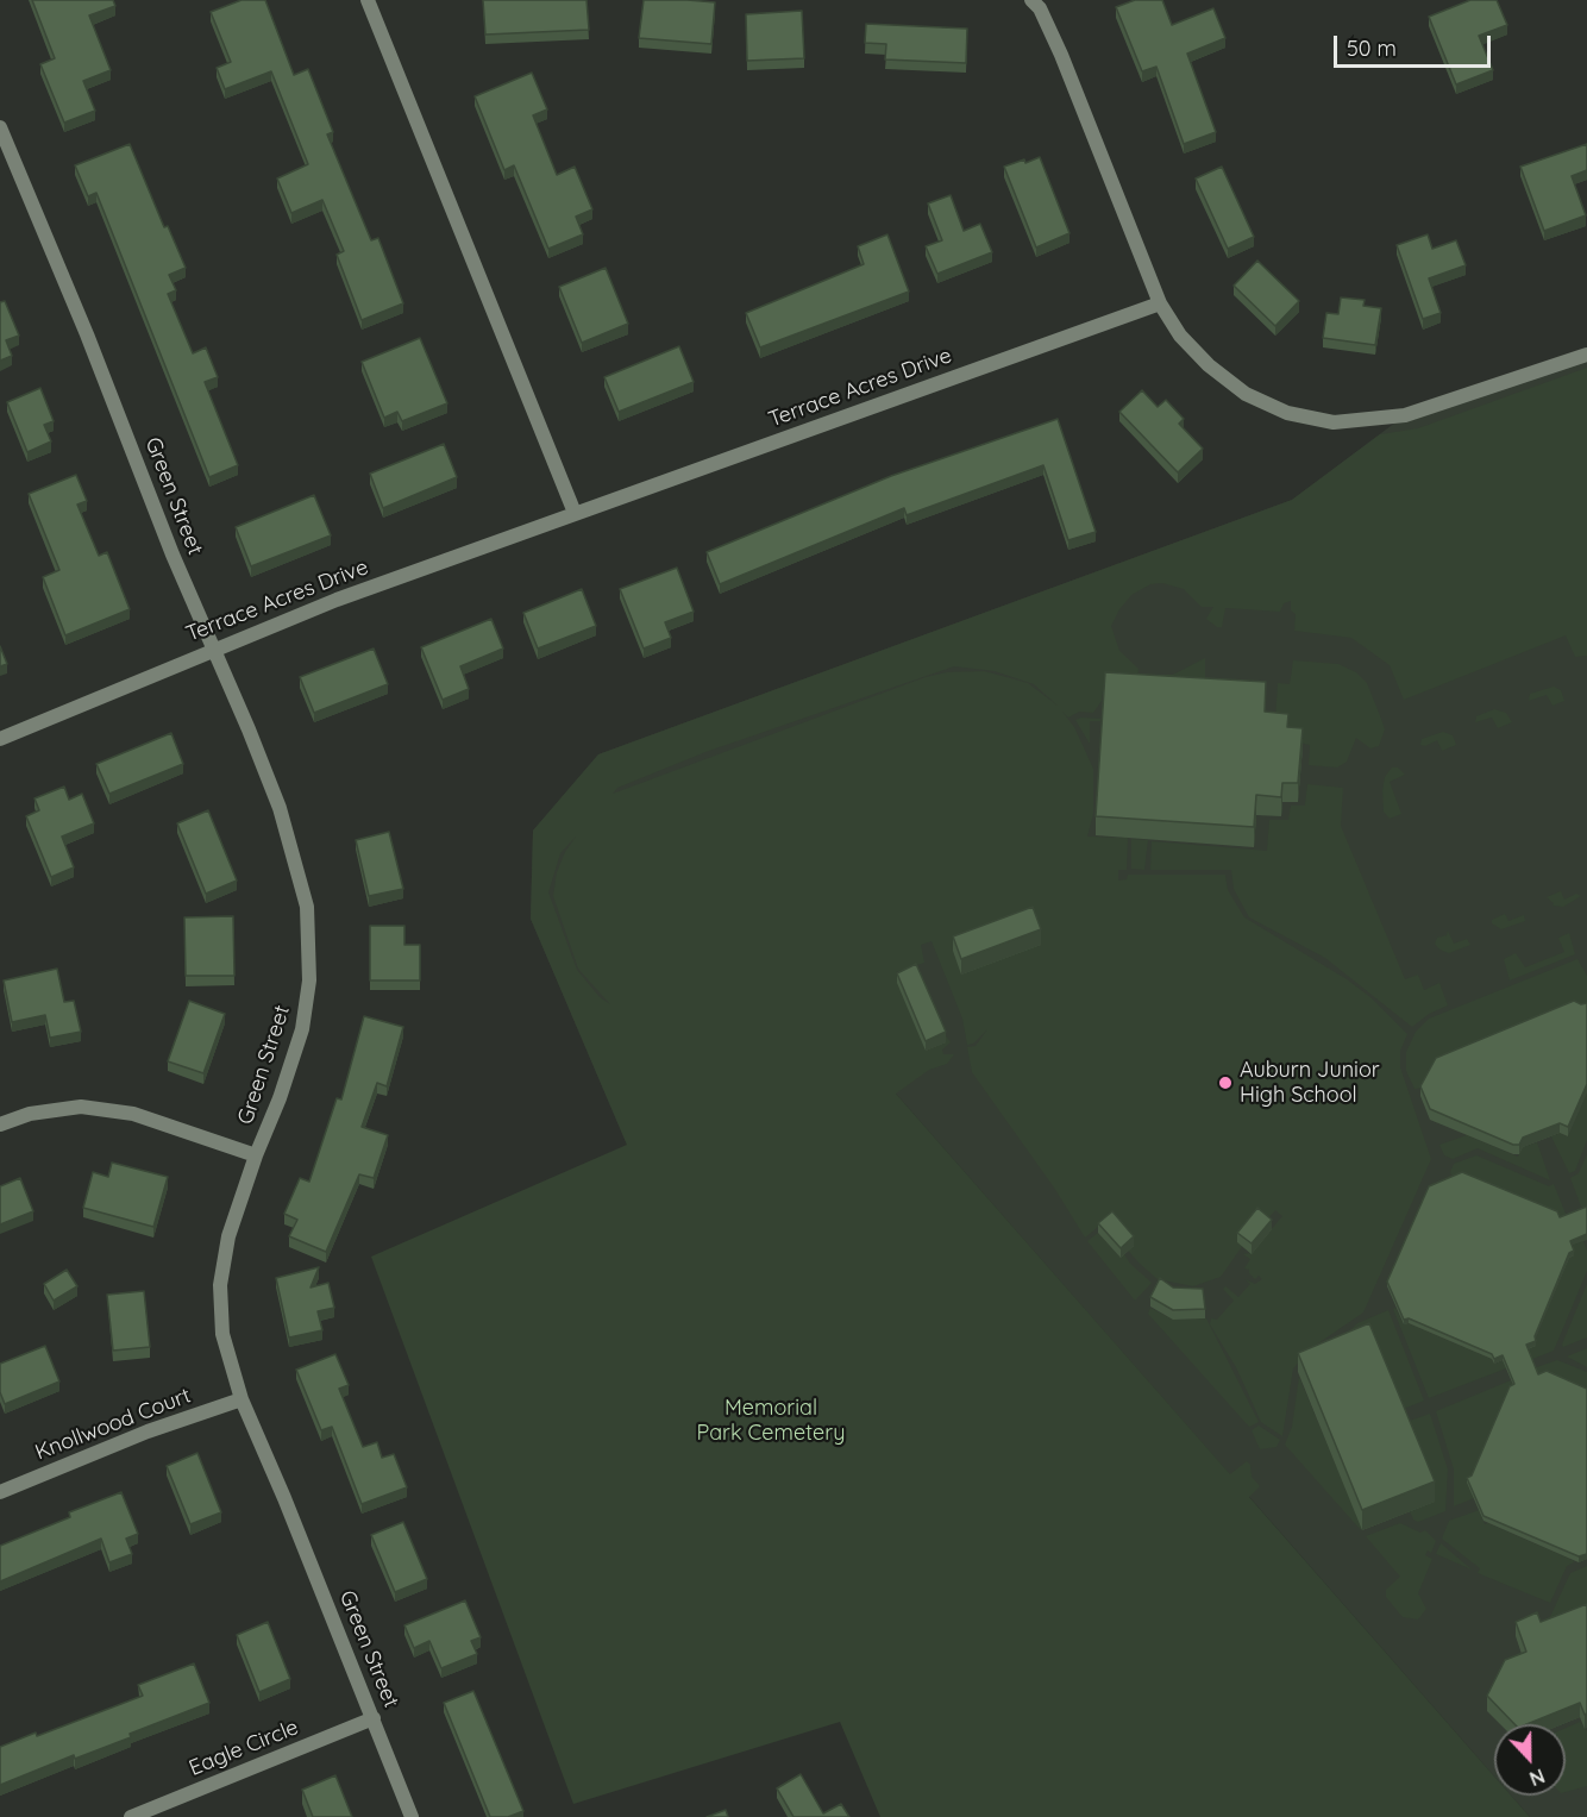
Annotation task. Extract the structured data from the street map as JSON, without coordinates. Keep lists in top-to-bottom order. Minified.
{"streets":{"street":["Terrace Acres Drive","Green Street","Knollwood Court","Eagle Circle"]},"crossings":[["Terrace Acres Drive","Green Street"],["Green Street","Knollwood Court"],["Green Street","Eagle Circle"]],"parks":["Memorial Park Cemetery"],"places":["Auburn Junior High School"],"scale_bar":"50 m","north":"bottom"}
